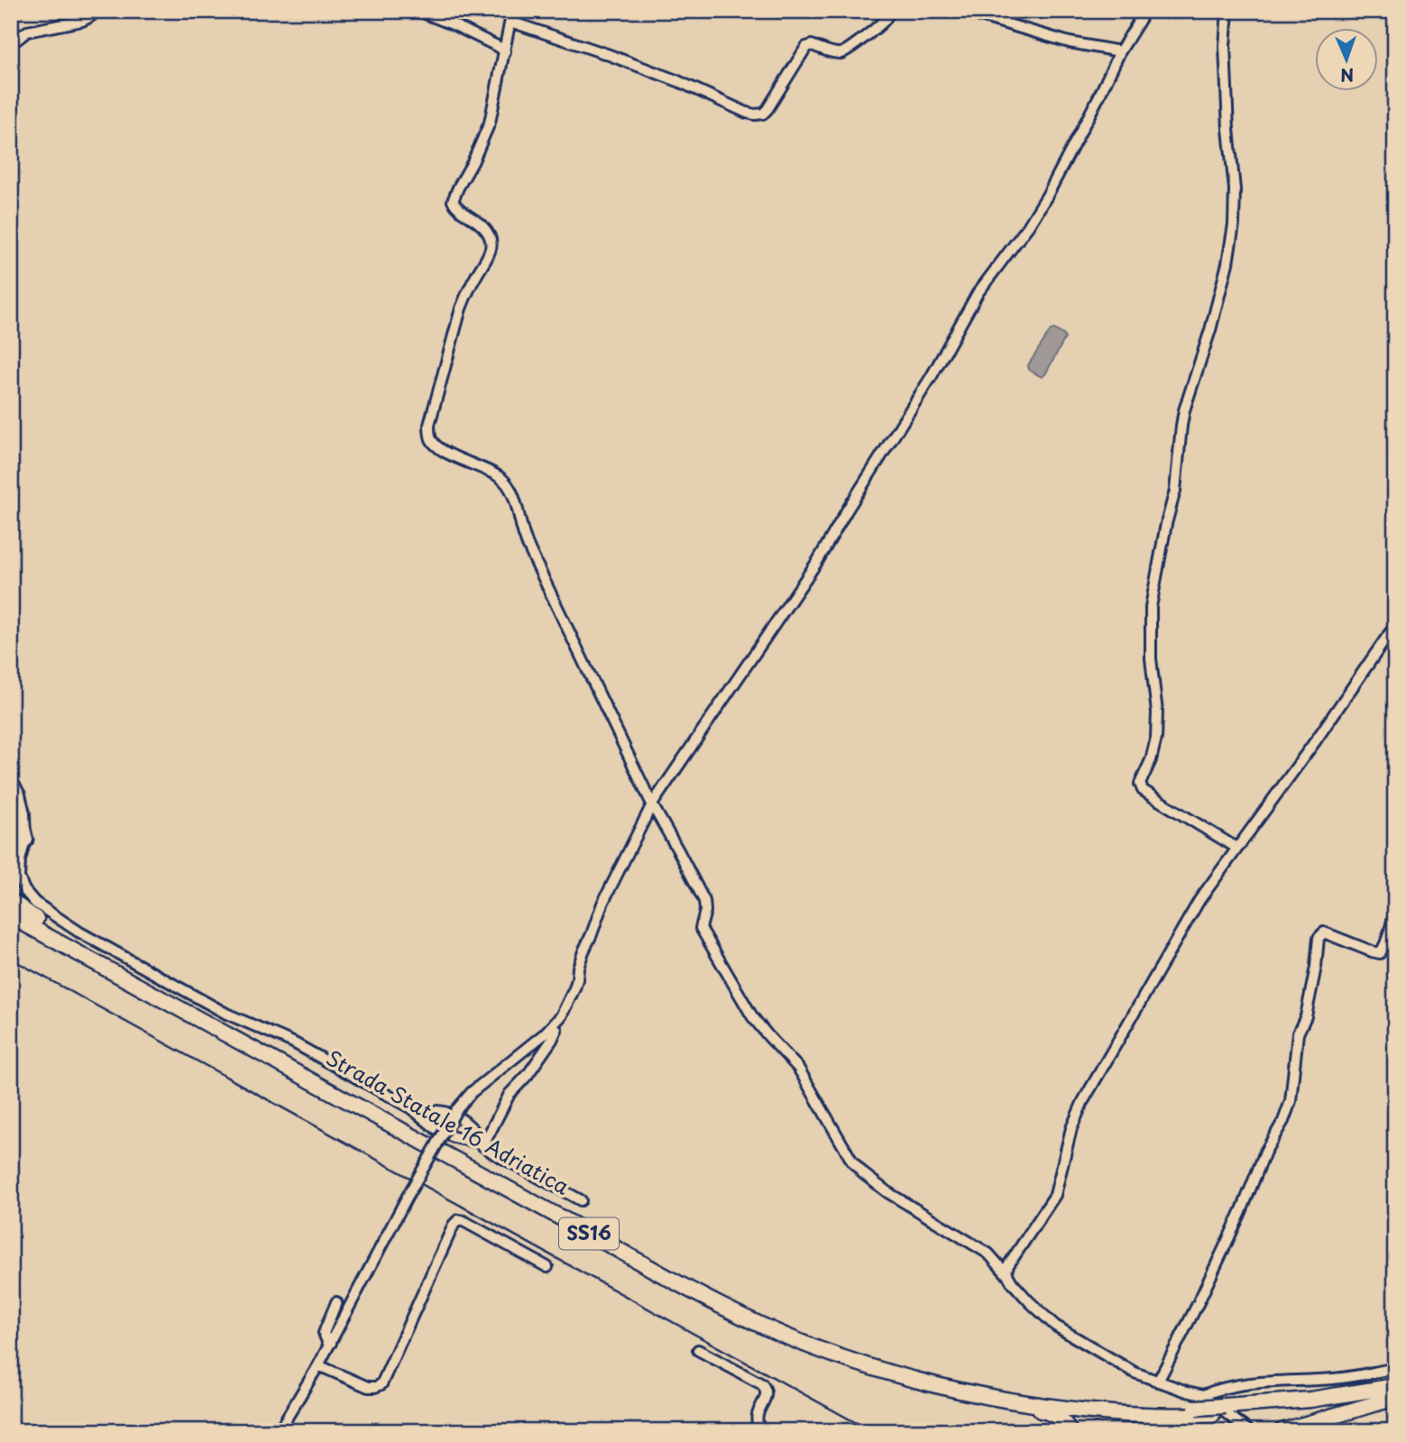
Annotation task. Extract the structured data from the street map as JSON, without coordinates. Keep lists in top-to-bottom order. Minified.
{"streets":{"highway":["Strada Statale 16 Adriatica","SS16"]},"north":"bottom"}
